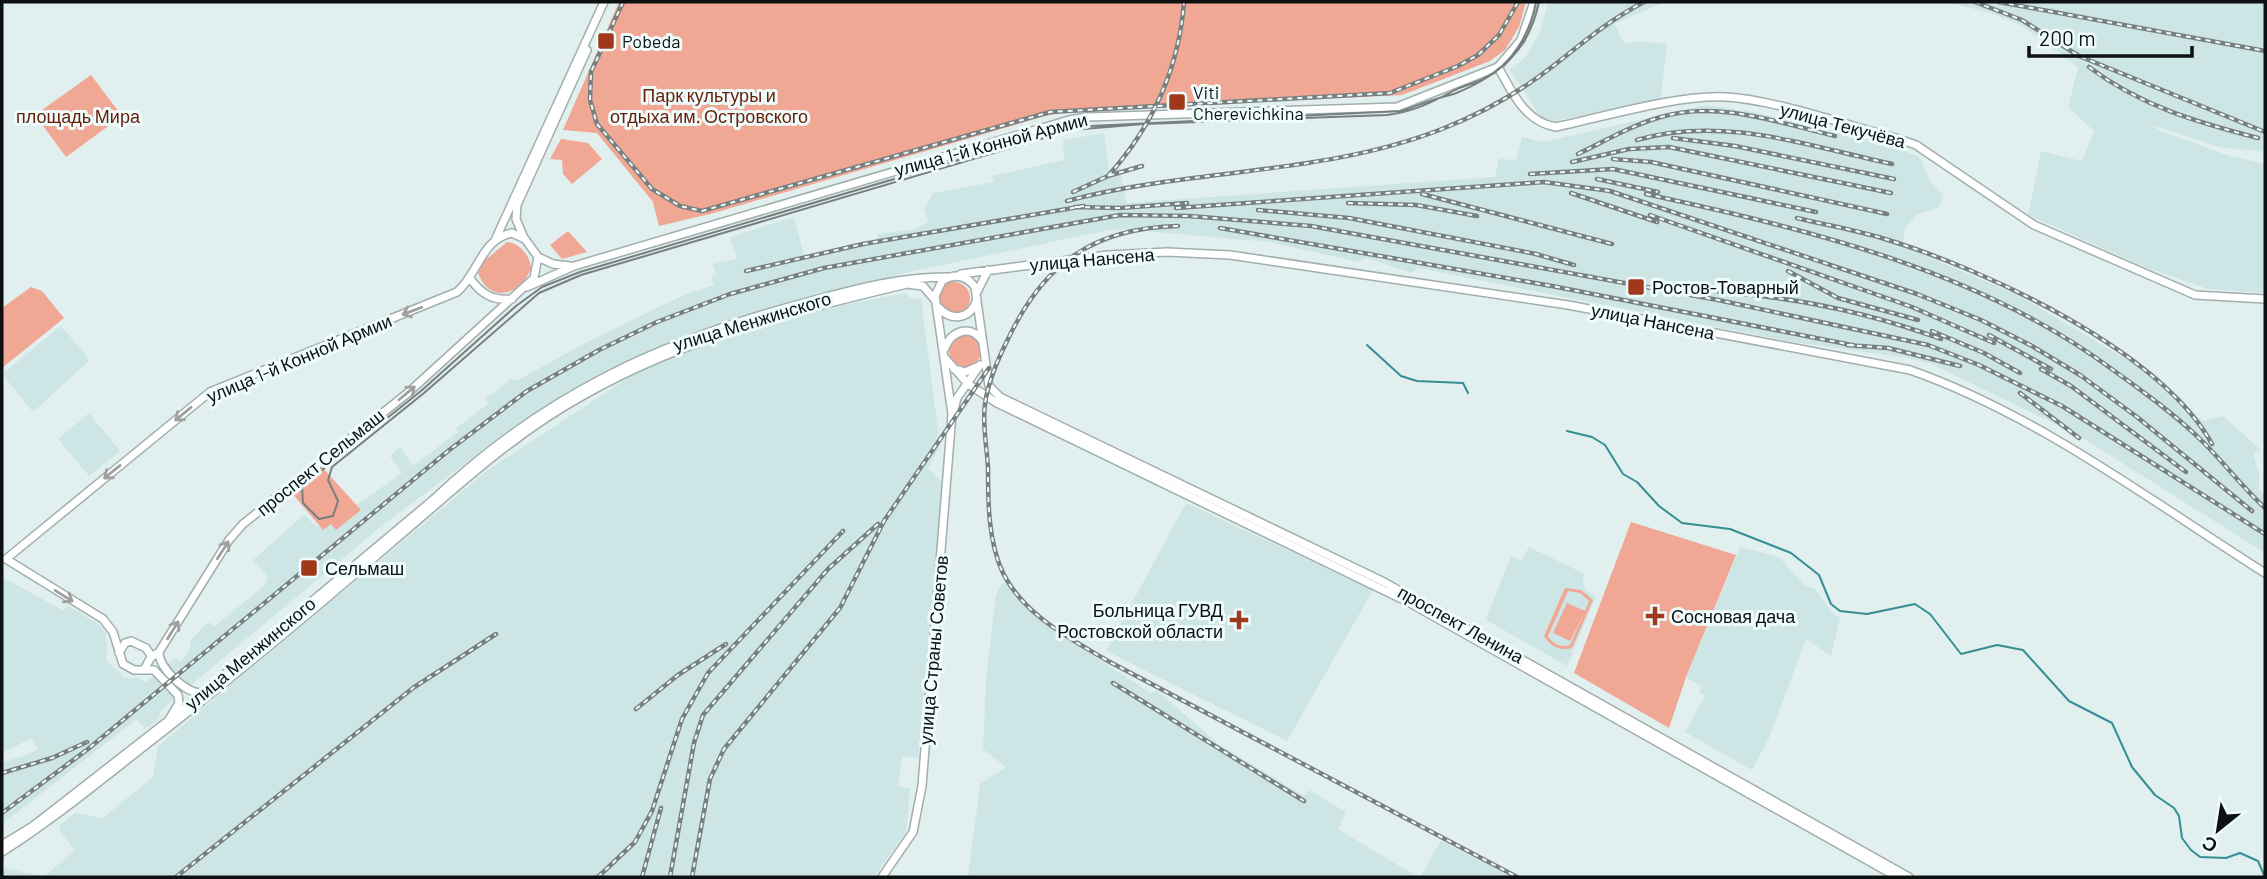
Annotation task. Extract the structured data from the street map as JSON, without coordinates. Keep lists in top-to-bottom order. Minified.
{"streets":{"main road":["улица Текучёва","улица 1-й Конной Армии","улица Нансена","улица Менжинского","проспект Сельмаш","проспект Ленина","улица Страны Советов"]},"crossings":[["улица Текучёва","улица 1-й Конной Армии"],["улица 1-й Конной Армии","проспект Сельмаш"],["улица Нансена","улица Менжинского"]],"one_way":["проспект Сельмаш"],"parks":["Парк культуры и отдыха им. Островского","площадь Мира"],"places":{"transit":["Pobeda","Viti Cherevichkina","Ростов-Товарный","Сельмаш"],"health":["Сосновая дача","Больница ГУВД Ростовской области"]},"scale_bar":"200 m","north":"bottom left"}
